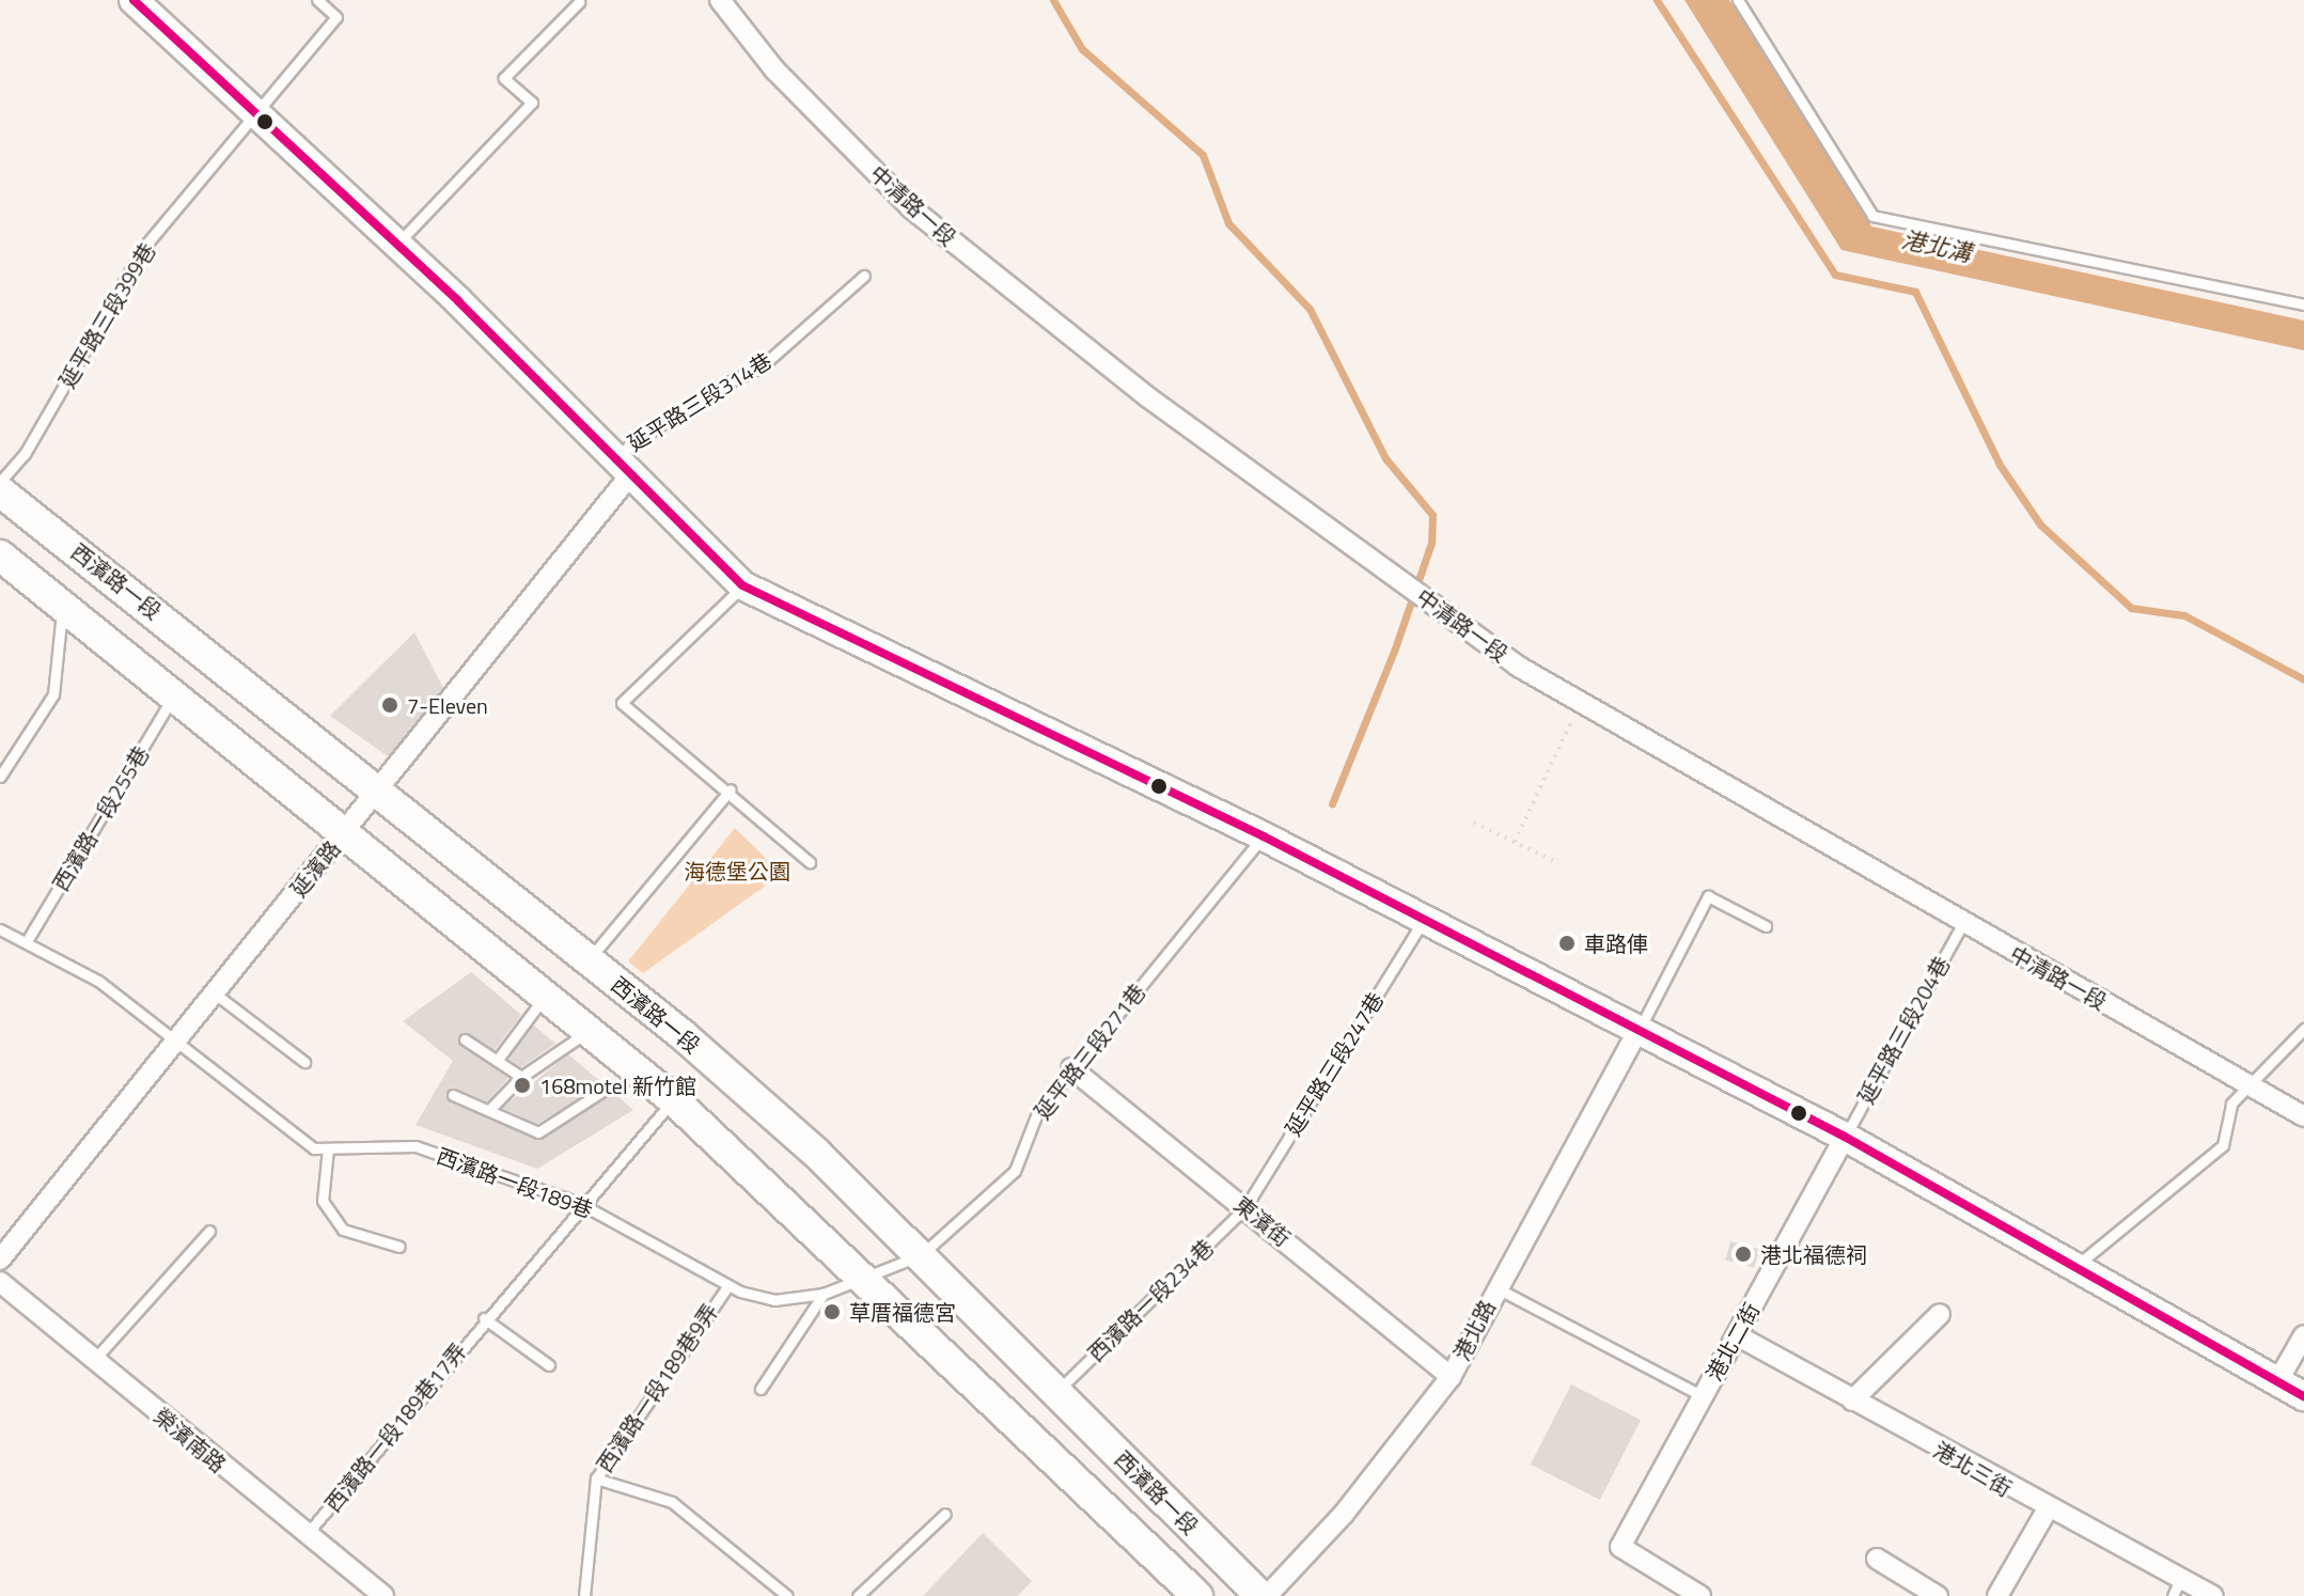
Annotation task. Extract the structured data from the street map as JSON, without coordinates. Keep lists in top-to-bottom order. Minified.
{"streets":{"main road":["西濱路一段"],"street":["中清路一段","延濱路","東濱街","港北路","港北二街","榮濱南路","港北三街"],"lane":["延平路三段399巷","延平路三段314巷","西濱路一段255巷","延平路三段204巷","延平路三段271巷","延平路三段247巷","西濱路一段189巷","西濱路一段234巷","西濱路一段189巷9弄","西濱路一段189巷17弄"]},"crossings":[["中清路一段","延平路三段204巷"],["延平路三段314巷","延濱路"],["西濱路一段","延濱路"],["西濱路一段","延平路三段271巷"],["西濱路一段","西濱路一段234巷"],["西濱路一段","港北路"],["西濱路一段255巷","西濱路一段189巷"],["延濱路","西濱路一段189巷"],["延平路三段204巷","港北二街"],["延平路三段271巷","西濱路一段189巷"],["延平路三段271巷","東濱街"],["延平路三段247巷","東濱街"],["延平路三段247巷","西濱路一段234巷"],["西濱路一段189巷","西濱路一段189巷9弄"],["西濱路一段189巷","西濱路一段189巷17弄"],["東濱街","西濱路一段234巷"],["東濱街","港北路"],["港北二街","港北三街"],["西濱路一段189巷17弄","榮濱南路"]],"water":["港北溝"],"parks":["海德堡公園"],"places":["7-Eleven","車路俥","168motel 新竹館","港北福德祠","草厝福德宮"]}
